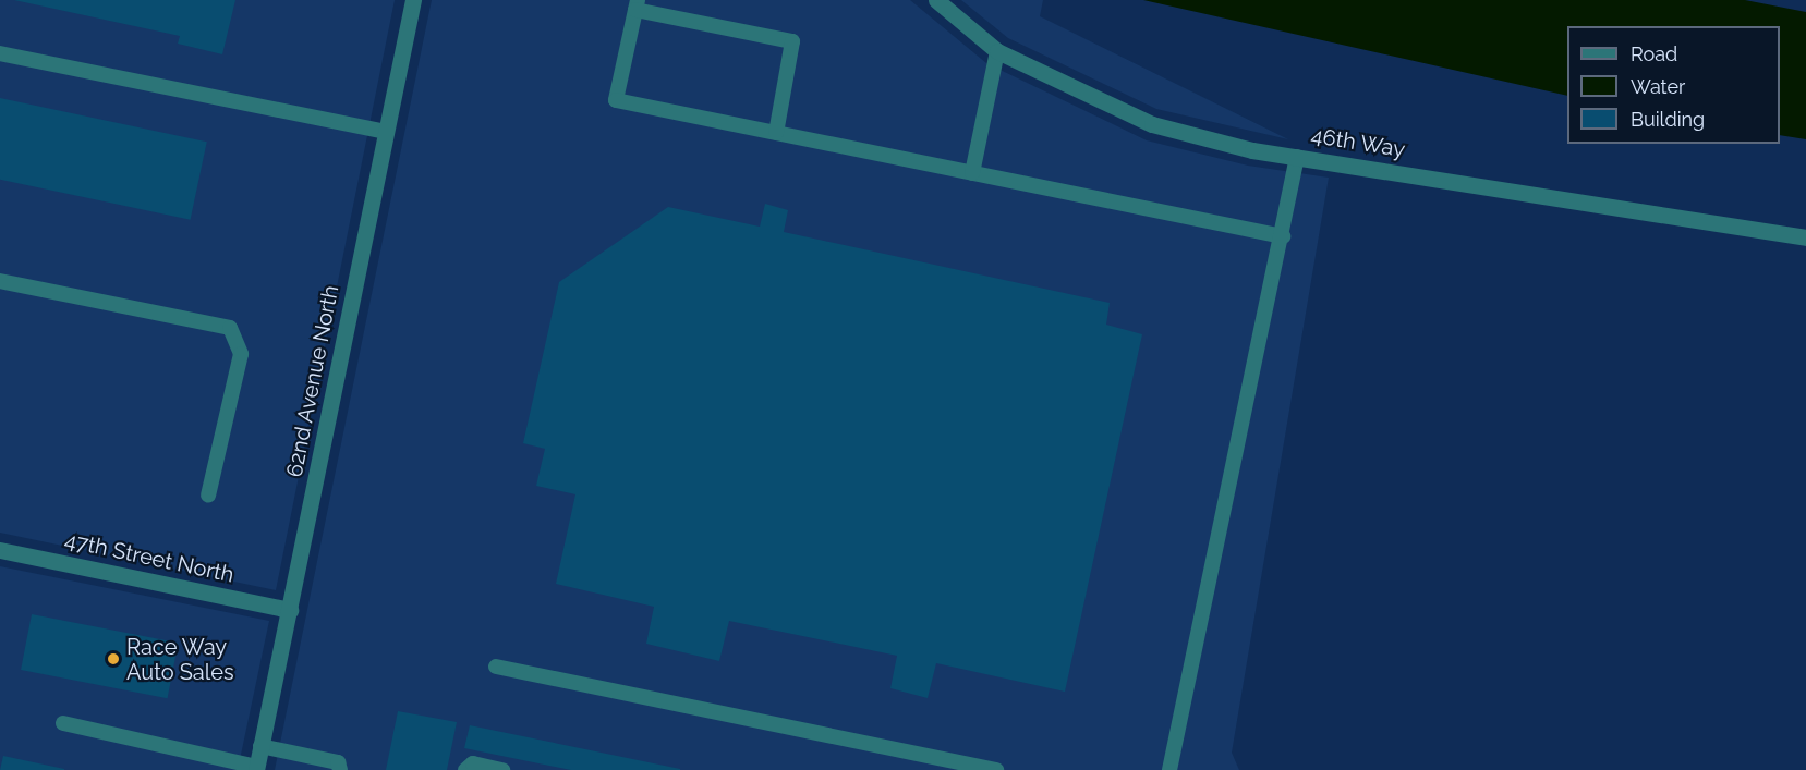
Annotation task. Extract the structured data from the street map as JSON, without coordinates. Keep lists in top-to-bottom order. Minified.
{"streets":{"street":["46th Way","62nd Avenue North","47th Street North"]},"crossings":[["62nd Avenue North","47th Street North"]],"places":["Race Way Auto Sales"],"legend":["Road","Water","Building"]}
